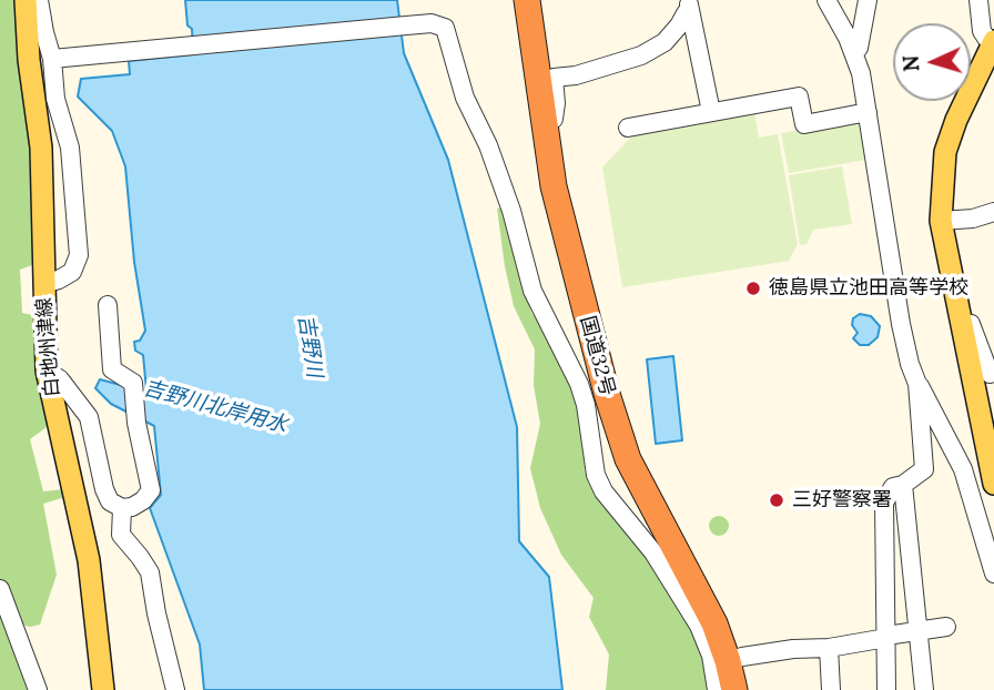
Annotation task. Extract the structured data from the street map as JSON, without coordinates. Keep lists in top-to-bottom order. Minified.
{"streets":{"highway":["国道32号"],"main road":["白地州津線"]},"water":["吉野川","吉野川北岸用水"],"places":["徳島県立池田高等学校","三好警察署"],"north":"left"}
